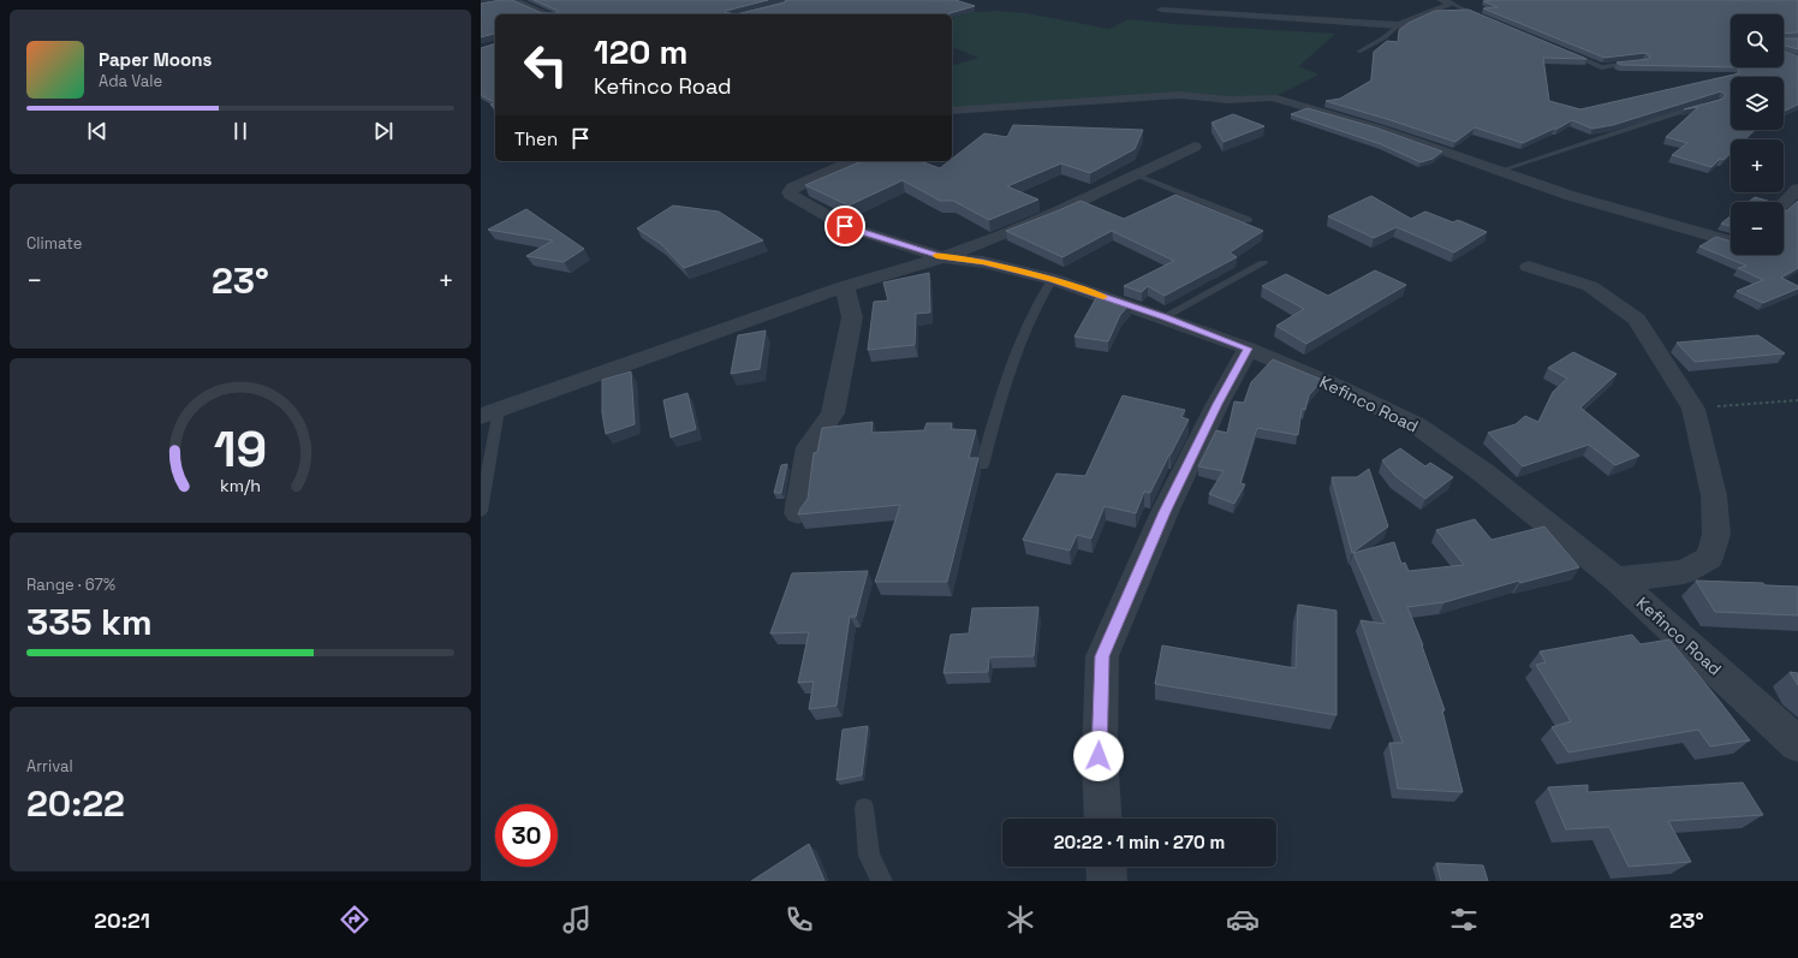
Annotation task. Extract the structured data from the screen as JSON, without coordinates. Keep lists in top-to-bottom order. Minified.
{"streets":{"street":["Kefinco Road"]},"page":{"map_buttons":["+","−"],"turn":["120 m","Kefinco Road"],"song":["Paper Moons","Ada Vale"],"then":"Then","tile":["Climate",["Range · 67%","335 km"],["Arrival","20:22"]],"heat":["−","23°","+"],"limit":"30","trip":"20:22 · 1 min · 270 m","tabs":["20:21","23°"],"gauge":["19","km/h"]}}
